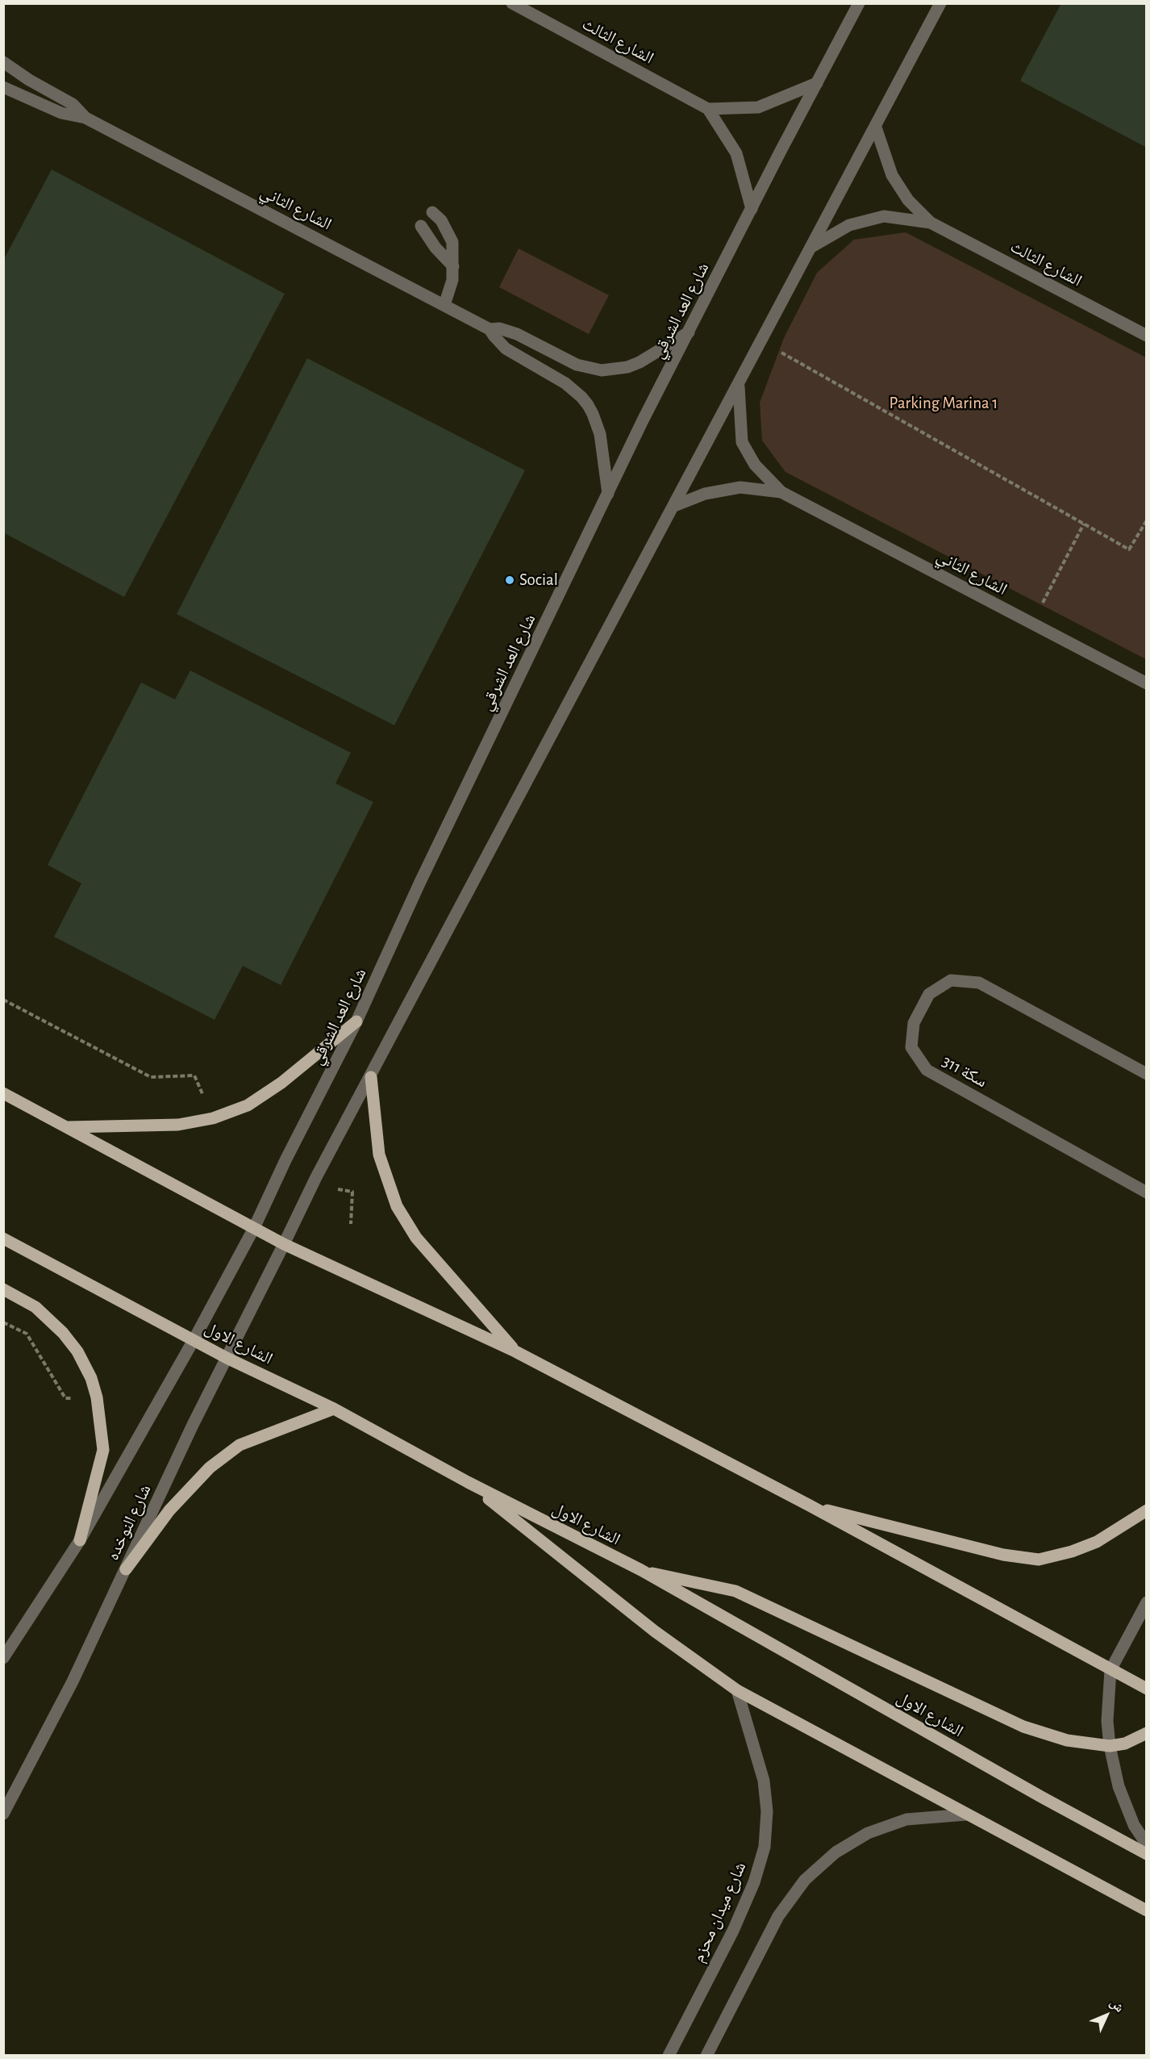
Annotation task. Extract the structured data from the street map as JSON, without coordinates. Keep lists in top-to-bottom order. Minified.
{"streets":{"main road":["الشارع الاول"],"street":["الشارع الثالث","الشارع الثاني","شارع العد الشرقي","سكة 311","شارع النوخده","شارع ميدان محزم"]},"crossings":[["الشارع الثالث","شارع العد الشرقي"],["الشارع الثاني","شارع العد الشرقي"],["شارع العد الشرقي","الشارع الاول"],["شارع العد الشرقي","شارع النوخده"],["الشارع الاول","شارع النوخده"]],"parks":["Parking Marina 1"],"places":["Social"],"north":"top right"}
